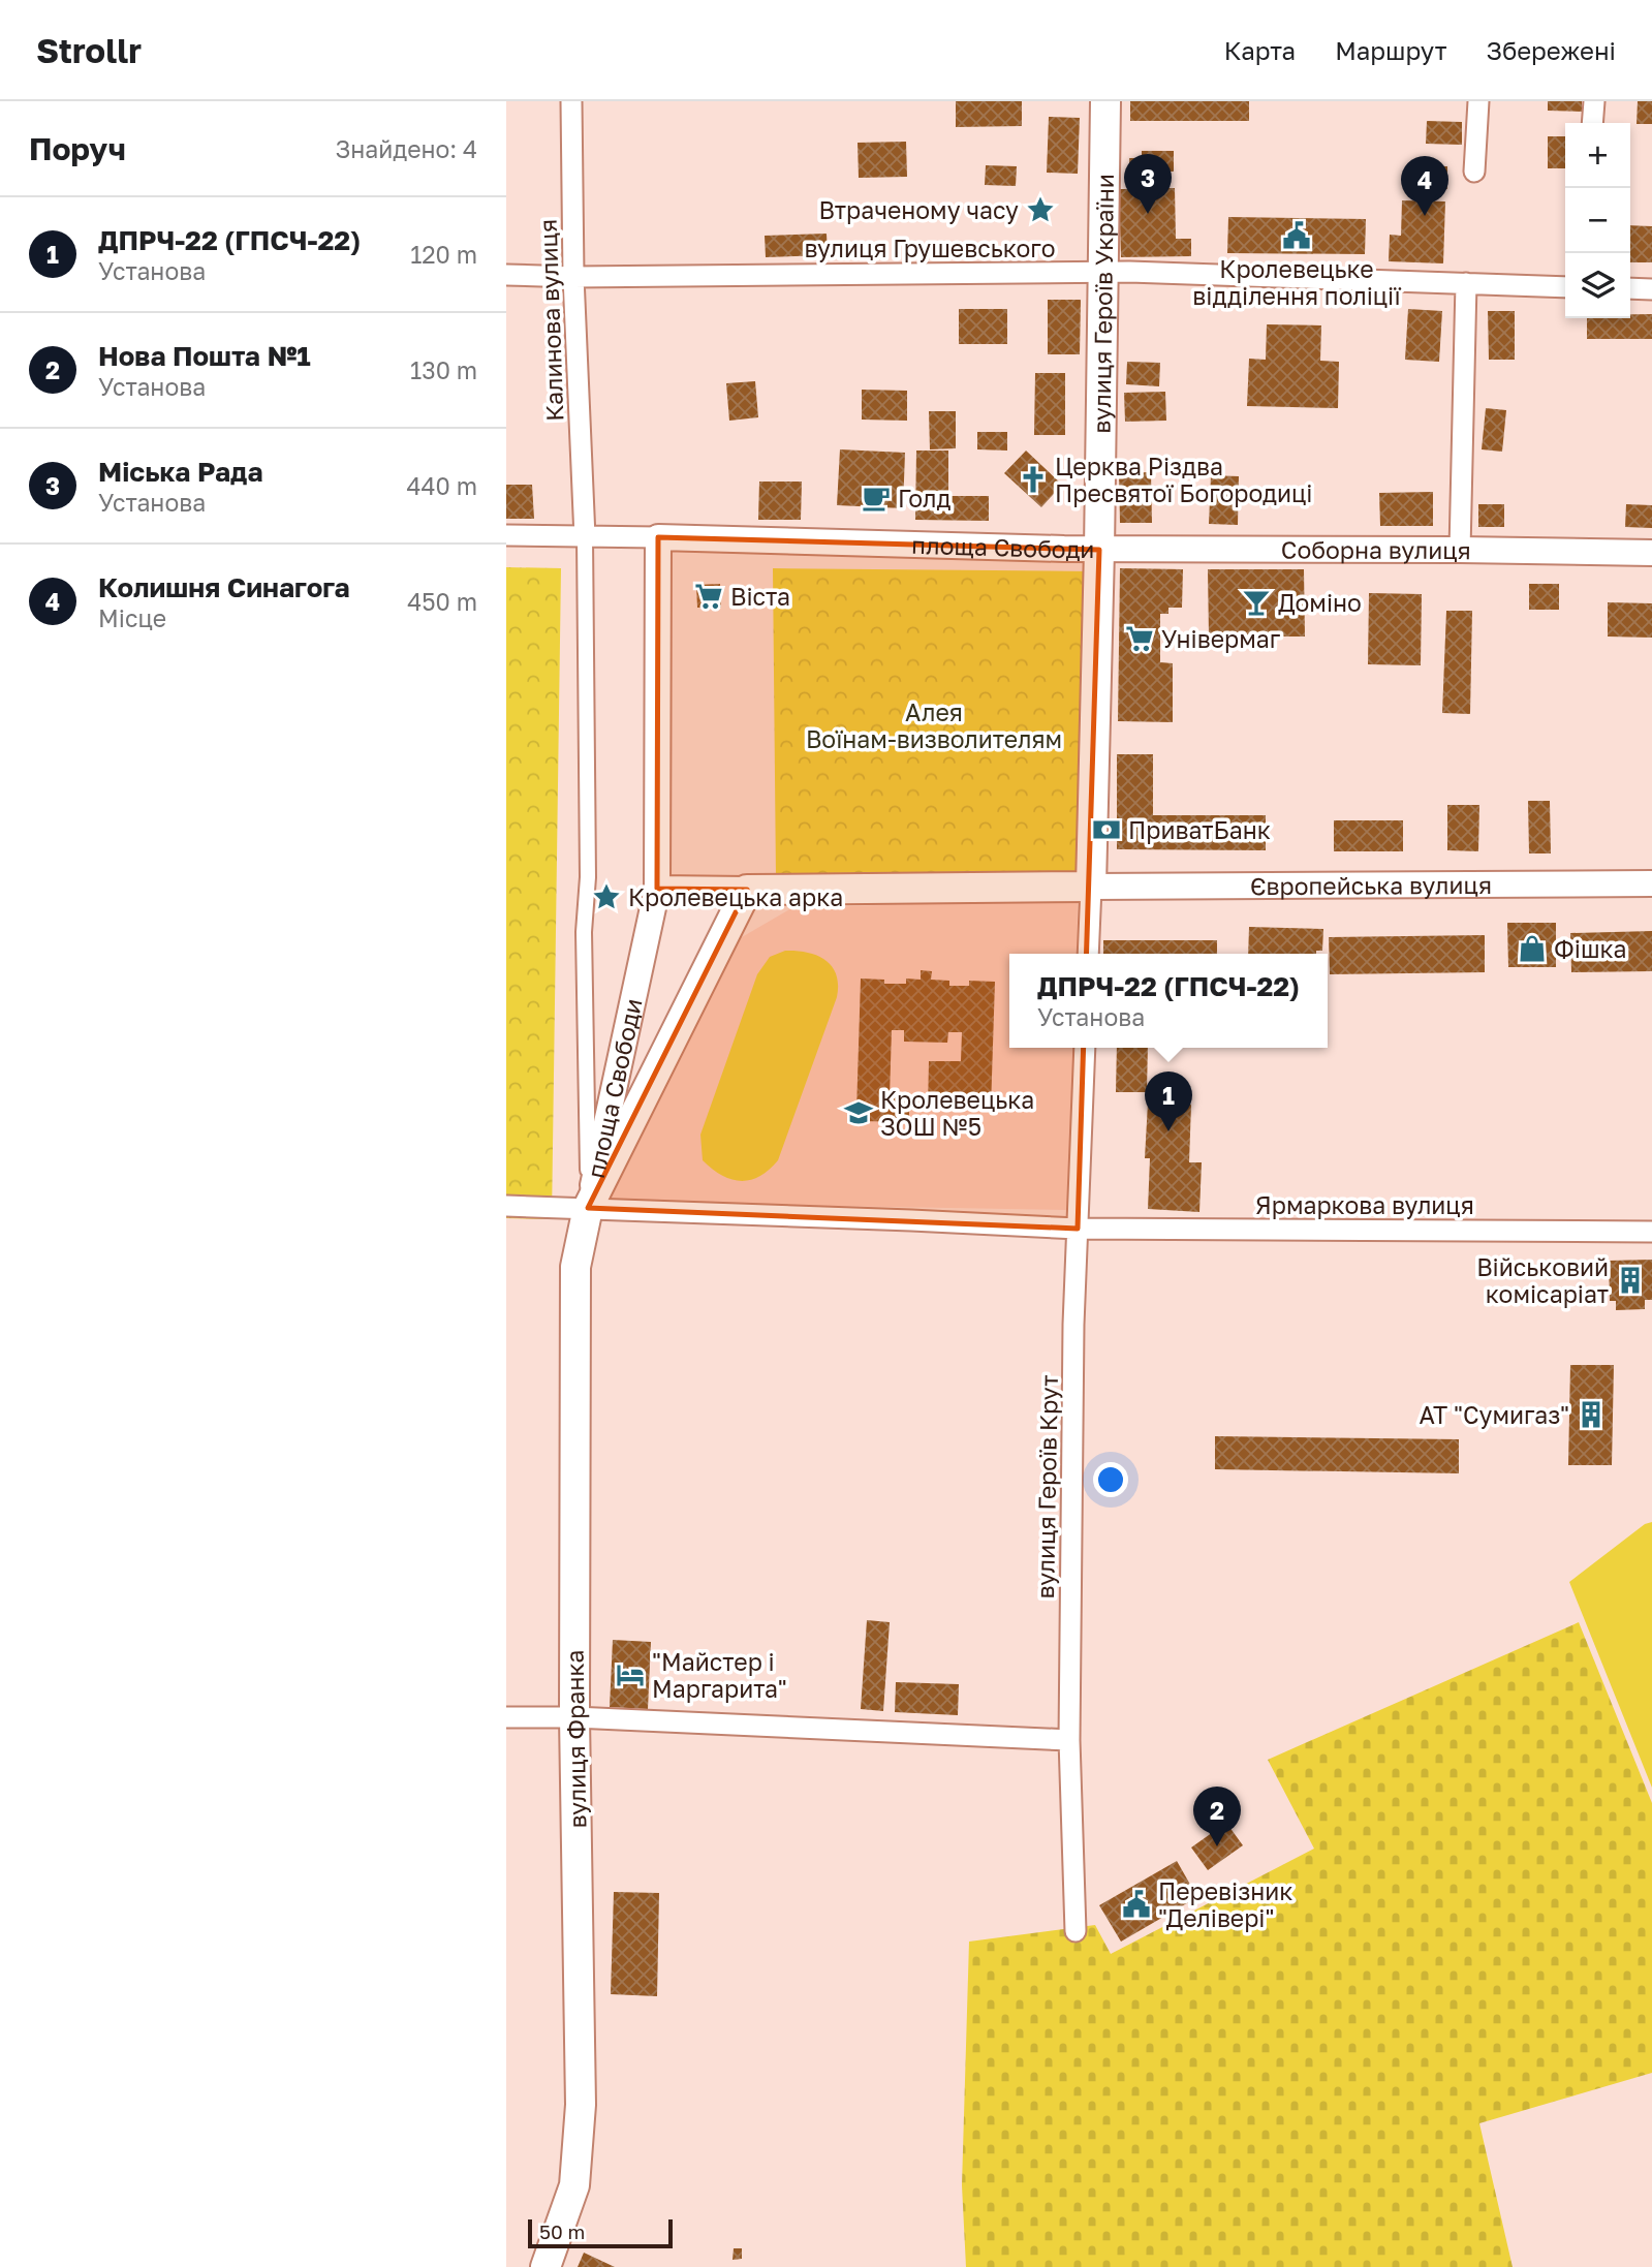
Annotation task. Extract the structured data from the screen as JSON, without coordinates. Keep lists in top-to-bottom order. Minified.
{"streets":{"main road":["вулиця Героїв України","площа Свободи","вулиця Франка"],"street":["вулиця Грушевського","Калинова вулиця","Соборна вулиця","Європейська вулиця","Ярмаркова вулиця","вулиця Героїв Крут"]},"crossings":[["вулиця Грушевського","вулиця Героїв України"],["вулиця Грушевського","Калинова вулиця"],["вулиця Героїв України","Соборна вулиця"],["вулиця Героїв України","площа Свободи"],["Калинова вулиця","площа Свободи"],["Соборна вулиця","площа Свободи"],["площа Свободи","Європейська вулиця"],["площа Свободи","Ярмаркова вулиця"],["площа Свободи","вулиця Франка"],["Ярмаркова вулиця","вулиця Героїв Крут"],["Ярмаркова вулиця","вулиця Франка"]],"parks":["Алея Воїнам-визволителям"],"places":{"place":["Втраченому часу","Кролевецька арка"],"public building":["Кролевецьке відділення поліції","Перевізник \"Делівері\""],"church":["Церква Різдва Пресвятої Богородиці"],"cafe":["Голд"],"supermarket":["Віста","Універмаг"],"bar":["Доміно"],"bank":["ПриватБанк"],"shop":["Фішка"],"school or university":["Кролевецька ЗОШ №5"],"building":["Військовий комісаріат","АТ \"Сумигаз\""],"hotel":["\"Майстер і Маргарита\""]},"scale_bar":"50 m","page":{"header":"Strollr","nav":["Карта","Маршрут","Збережені"],"heading":["Поруч","Знайдено: 4"],"map_buttons":["+","−"],"pins":["3","4","1","2"],"list":[{"mark":"1","name":"ДПРЧ-22 (ГПСЧ-22)","note":"Установа","value":"120 m"},{"mark":"2","name":"Нова Пошта №1","note":"Установа","value":"130 m"},{"mark":"3","name":"Міська Рада","note":"Установа","value":"440 m"},{"mark":"4","name":"Колишня Синагога","note":"Місце","value":"450 m"}],"popup":["ДПРЧ-22 (ГПСЧ-22)","Установа"],"scale":"50 m"}}
